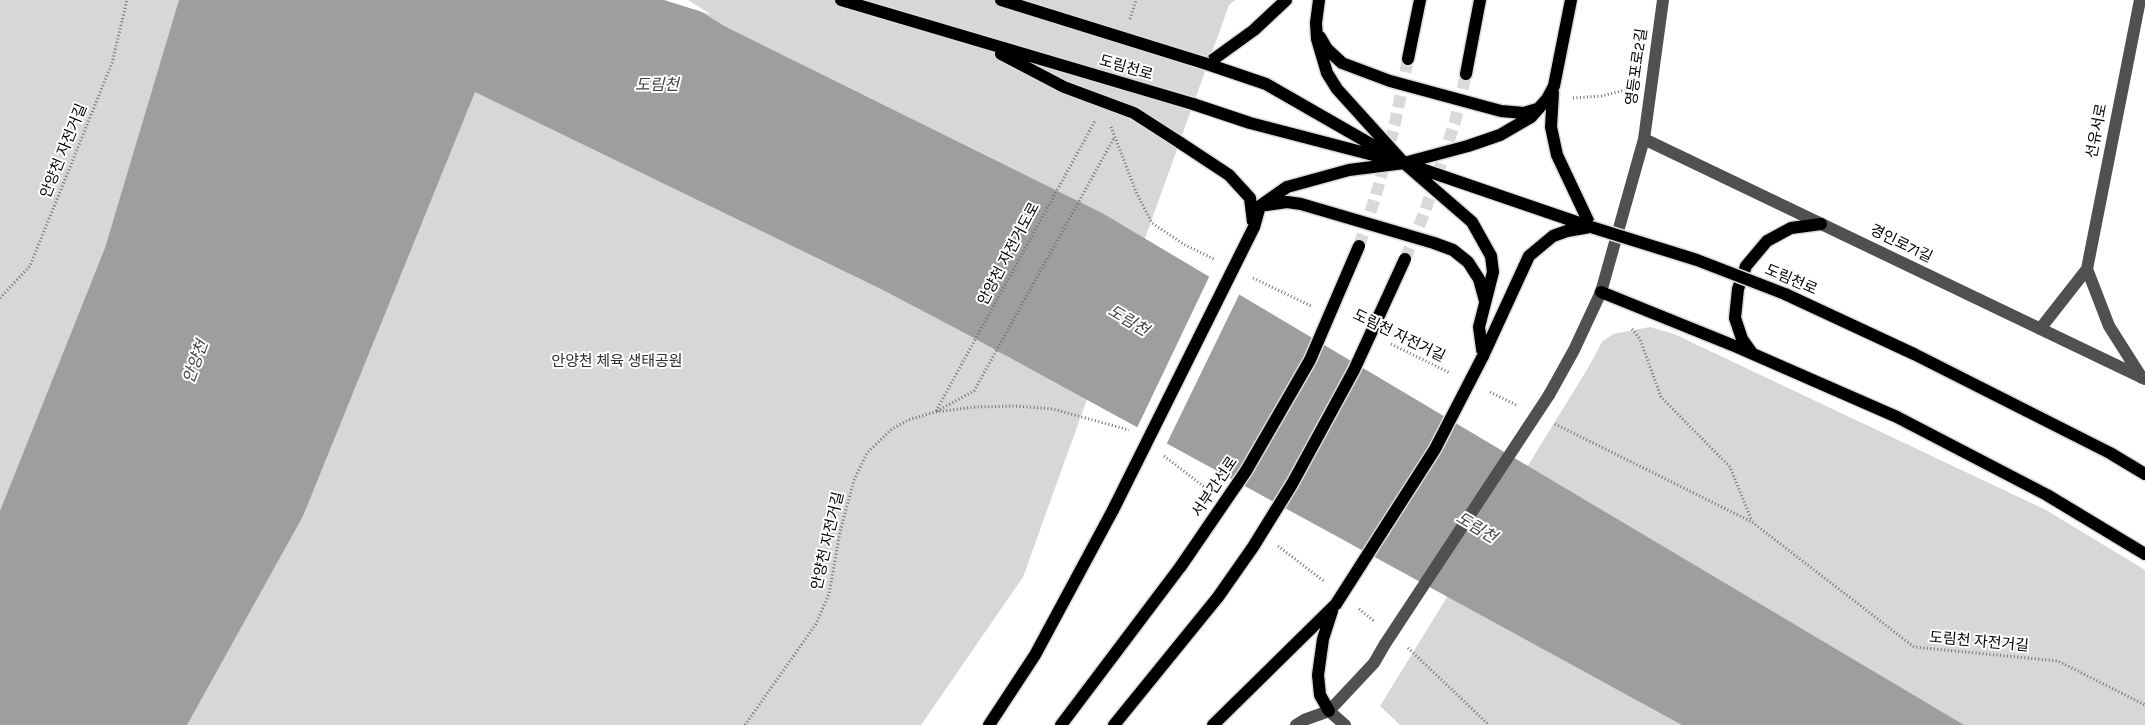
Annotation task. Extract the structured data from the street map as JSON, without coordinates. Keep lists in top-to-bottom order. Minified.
{"streets":{"main road":["도림천로","서부간선로"],"street":["영등포로2길","선유서로","경인로71길"],"path":["안양천 자전거길","안양천 자전거도로","도림천 자전거길"]},"crossings":[["영등포로2길","경인로71길"],["선유서로","경인로71길"],["안양천 자전거길","안양천 자전거도로"]],"water":["도림천","안양천"],"parks":["안양천 체육 생태공원"]}
